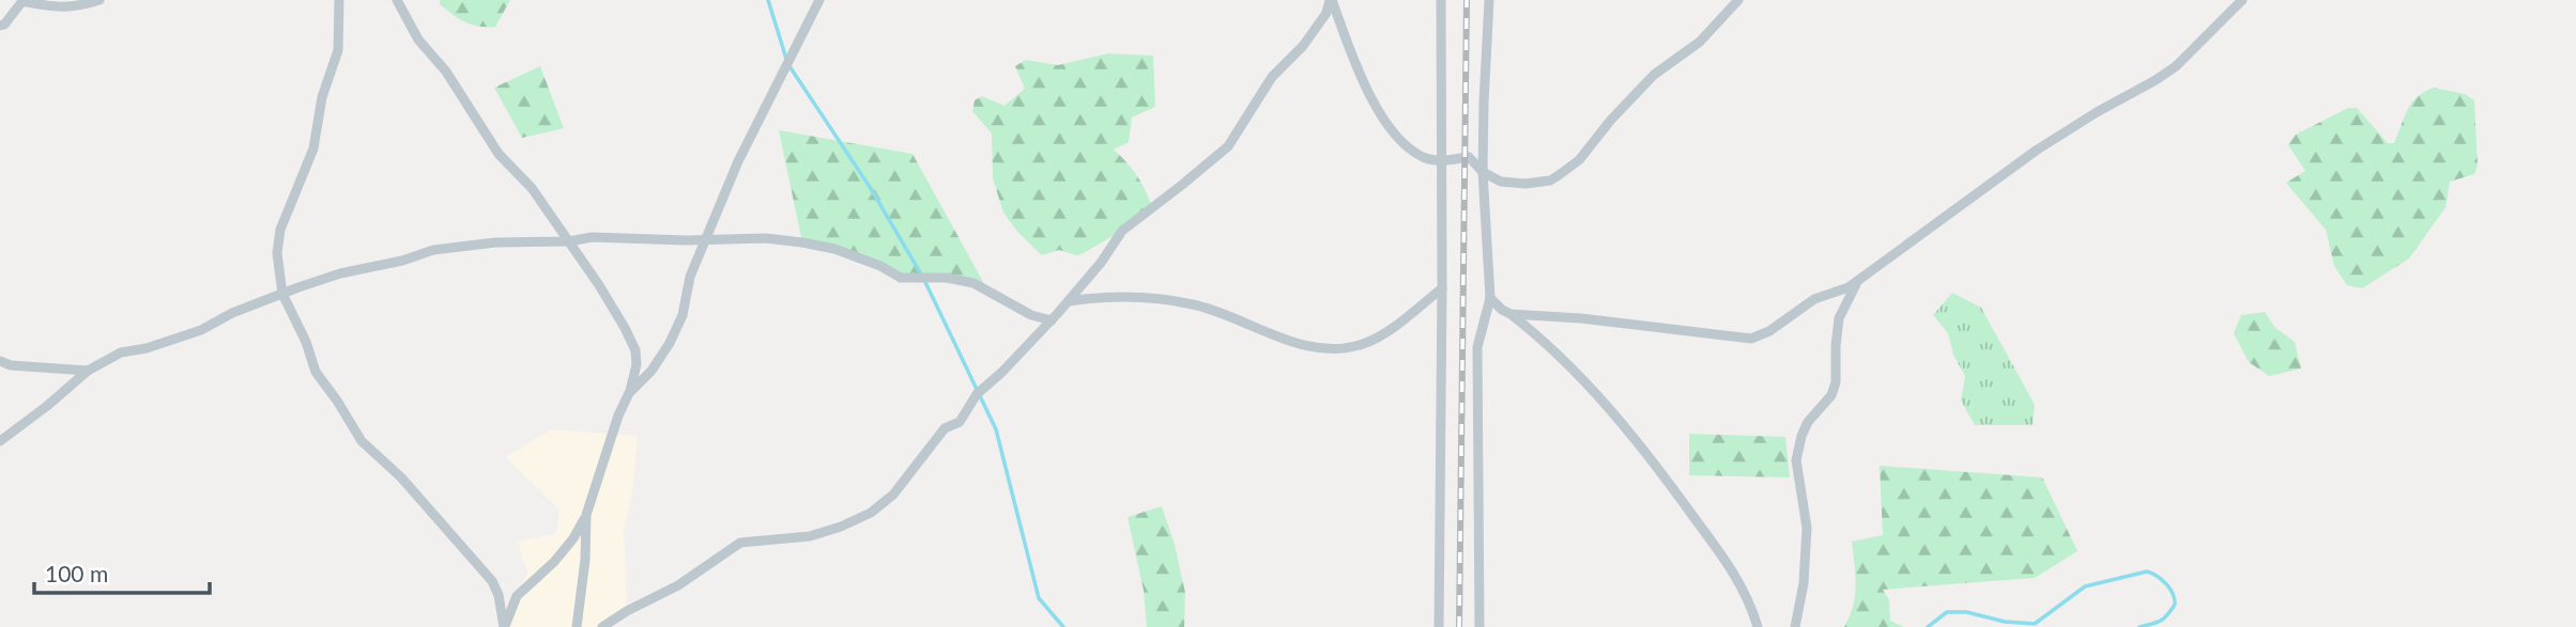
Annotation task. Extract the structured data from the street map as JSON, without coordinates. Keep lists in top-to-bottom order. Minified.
{"scale_bar":"100 m"}
